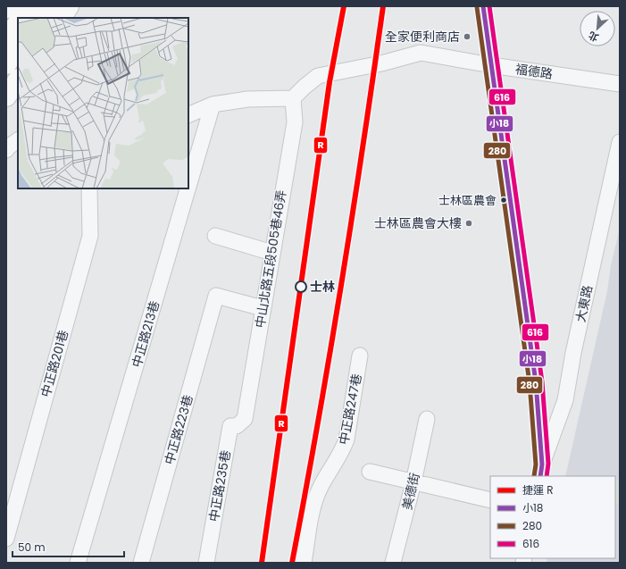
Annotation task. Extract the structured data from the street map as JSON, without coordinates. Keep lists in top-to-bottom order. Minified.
{"streets":{"street":["福德路","中山北路五段505巷46弄","大東路","中正路213巷","中正路201巷","中正路247巷","中正路223巷","中正路235巷","美德街"]},"crossings":[["福德路","中山北路五段505巷46弄"],["中山北路五段505巷46弄","中正路223巷"],["中山北路五段505巷46弄","中正路235巷"]],"places":["全家便利商店","士林區農會","士林區農會大樓","士林"],"lines":["metro line R","transit line 小18","transit line 616","transit line 280"],"legend":["捷運 R","小18","280","616"],"scale_bar":"50 m","north":"bottom left"}
